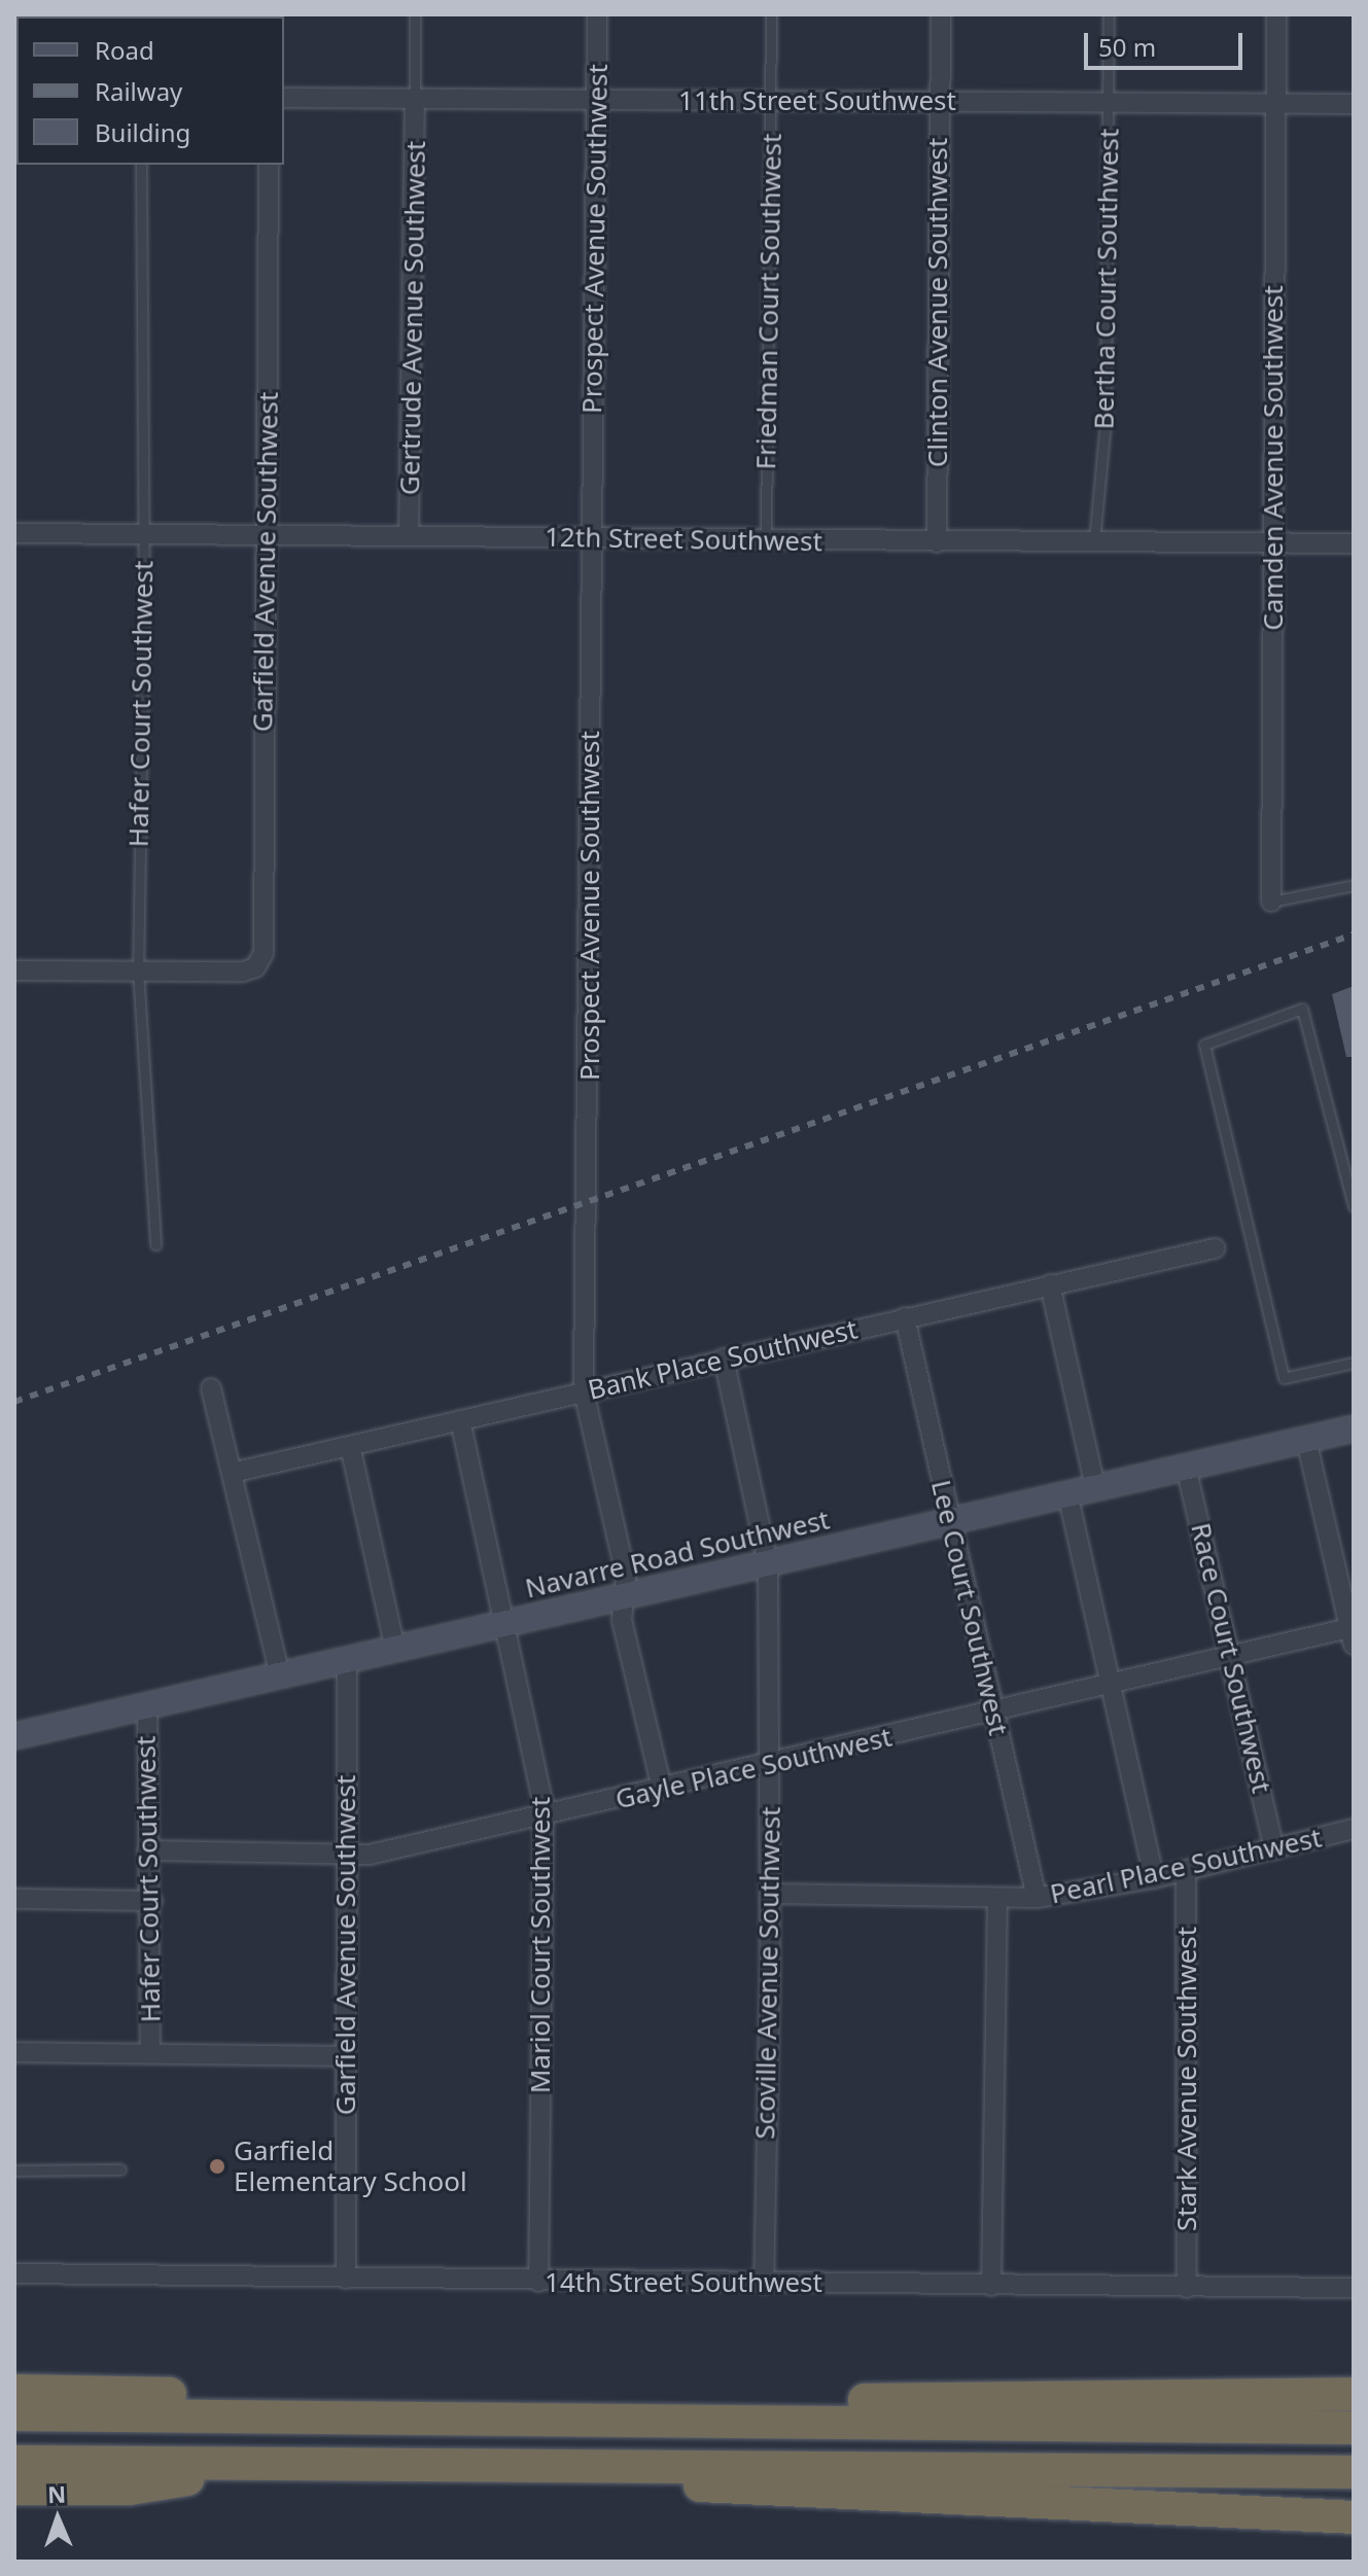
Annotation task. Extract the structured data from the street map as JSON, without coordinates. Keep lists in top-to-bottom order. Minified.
{"streets":{"street":["11th Street Southwest","Prospect Avenue Southwest","Clinton Avenue Southwest","Gertrude Avenue Southwest","Camden Avenue Southwest","12th Street Southwest","Garfield Avenue Southwest","Hafer Court Southwest","Bank Place Southwest","Navarre Road Southwest","Lee Court Southwest","Race Court Southwest","Gayle Place Southwest","Pearl Place Southwest","Mariol Court Southwest","Scoville Avenue Southwest","Stark Avenue Southwest","14th Street Southwest"],"lane":["Bertha Court Southwest","Friedman Court Southwest"]},"crossings":[["11th Street Southwest","Prospect Avenue Southwest"],["11th Street Southwest","Bertha Court Southwest"],["11th Street Southwest","Friedman Court Southwest"],["11th Street Southwest","Clinton Avenue Southwest"],["11th Street Southwest","Gertrude Avenue Southwest"],["11th Street Southwest","Camden Avenue Southwest"],["Prospect Avenue Southwest","12th Street Southwest"],["Prospect Avenue Southwest","Bank Place Southwest"],["Prospect Avenue Southwest","Navarre Road Southwest"],["Prospect Avenue Southwest","Gayle Place Southwest"],["Bertha Court Southwest","12th Street Southwest"],["Friedman Court Southwest","12th Street Southwest"],["Clinton Avenue Southwest","12th Street Southwest"],["Gertrude Avenue Southwest","12th Street Southwest"],["Camden Avenue Southwest","12th Street Southwest"],["12th Street Southwest","Garfield Avenue Southwest"],["12th Street Southwest","Hafer Court Southwest"],["Garfield Avenue Southwest","Hafer Court Southwest"],["Garfield Avenue Southwest","Navarre Road Southwest"],["Garfield Avenue Southwest","Gayle Place Southwest"],["Garfield Avenue Southwest","14th Street Southwest"],["Hafer Court Southwest","Navarre Road Southwest"],["Hafer Court Southwest","Gayle Place Southwest"],["Bank Place Southwest","Lee Court Southwest"],["Bank Place Southwest","Mariol Court Southwest"],["Bank Place Southwest","Scoville Avenue Southwest"],["Navarre Road Southwest","Lee Court Southwest"],["Navarre Road Southwest","Race Court Southwest"],["Navarre Road Southwest","Mariol Court Southwest"],["Navarre Road Southwest","Scoville Avenue Southwest"],["Lee Court Southwest","Gayle Place Southwest"],["Lee Court Southwest","Pearl Place Southwest"],["Race Court Southwest","Gayle Place Southwest"],["Race Court Southwest","Pearl Place Southwest"],["Gayle Place Southwest","Mariol Court Southwest"],["Gayle Place Southwest","Scoville Avenue Southwest"],["Pearl Place Southwest","Scoville Avenue Southwest"],["Pearl Place Southwest","Stark Avenue Southwest"],["Mariol Court Southwest","14th Street Southwest"],["Scoville Avenue Southwest","14th Street Southwest"],["Stark Avenue Southwest","14th Street Southwest"]],"places":["Garfield Elementary School"],"legend":["Road","Railway","Building"],"scale_bar":"50 m","north":"top"}
